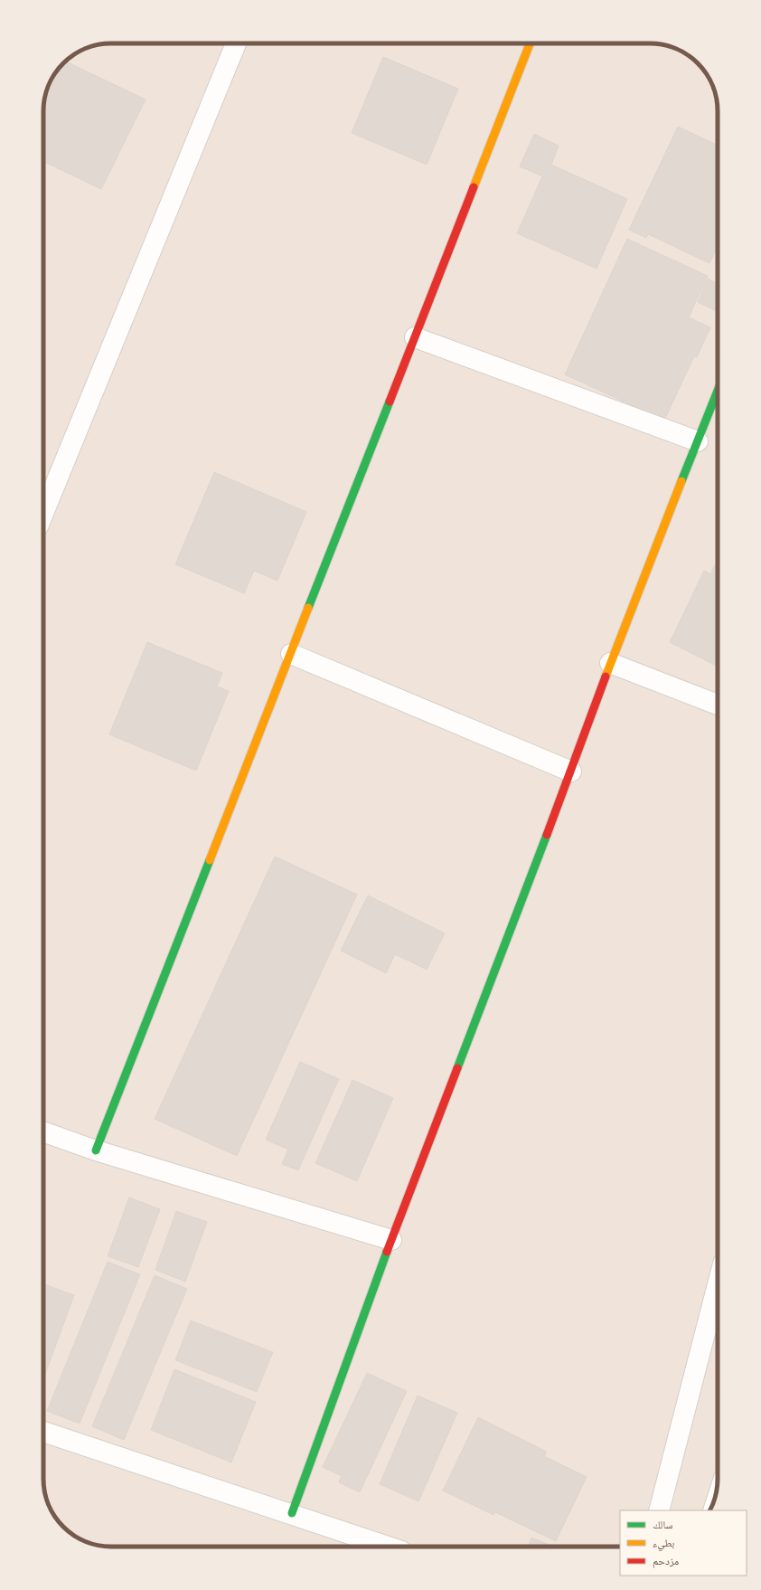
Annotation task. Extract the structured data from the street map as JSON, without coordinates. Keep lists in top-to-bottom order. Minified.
{"legend":["سالك","بطيء","مزدحم"]}
